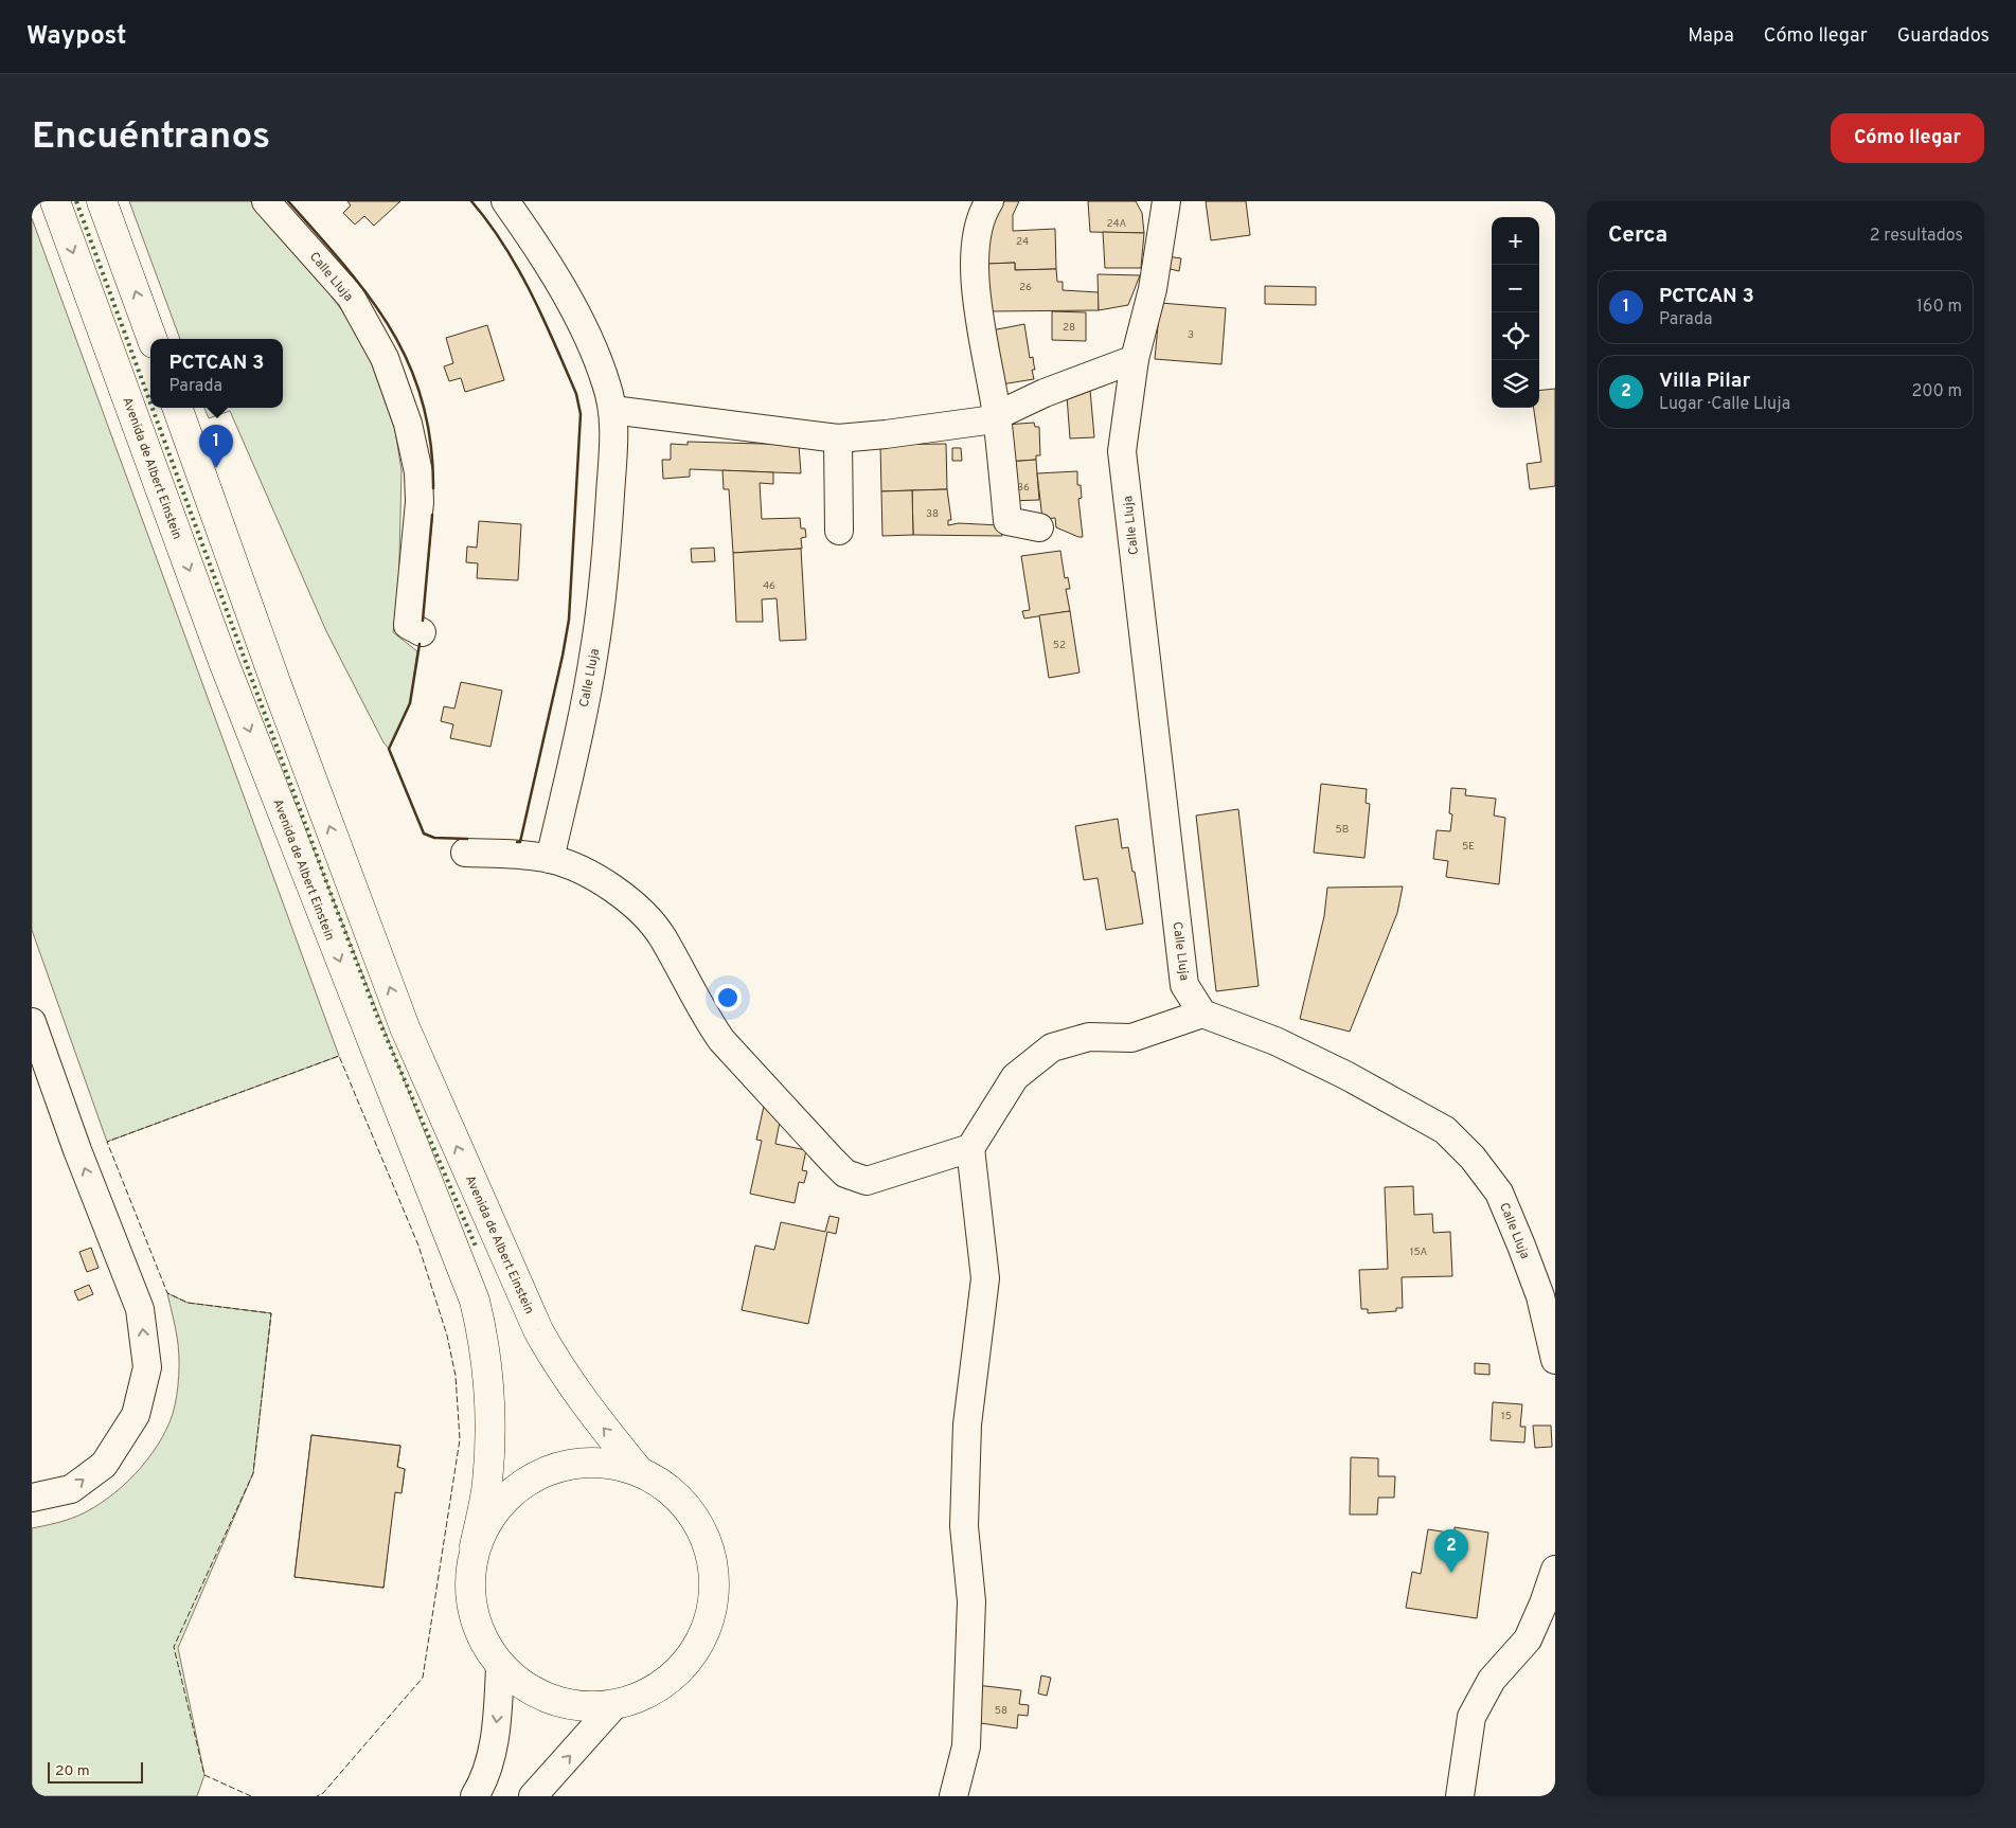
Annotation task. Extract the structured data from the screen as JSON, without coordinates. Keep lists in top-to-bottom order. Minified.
{"streets":{"main road":["Avenida de Albert Einstein"],"street":["Calle Lluja"]},"house_numbers":["24A","24","26","28","3","36","38","46","52","5B","5E","15A","15","58"],"scale_bar":"20 m","page":{"header":"Waypost","nav":["Mapa","Cómo llegar","Guardados"],"buttons":"Cómo llegar","title":"Encuéntranos","heading":["Cerca","2 resultados"],"map_buttons":["+","−"],"list":[{"mark":"1","name":"PCTCAN 3","note":"Parada","value":"160 m"},{"mark":"2","name":"Villa Pilar","note":"Lugar · Calle Lluja","value":"200 m"}],"popup":["PCTCAN 3","Parada"],"pins":["1","2"],"scale":"20 m"}}
